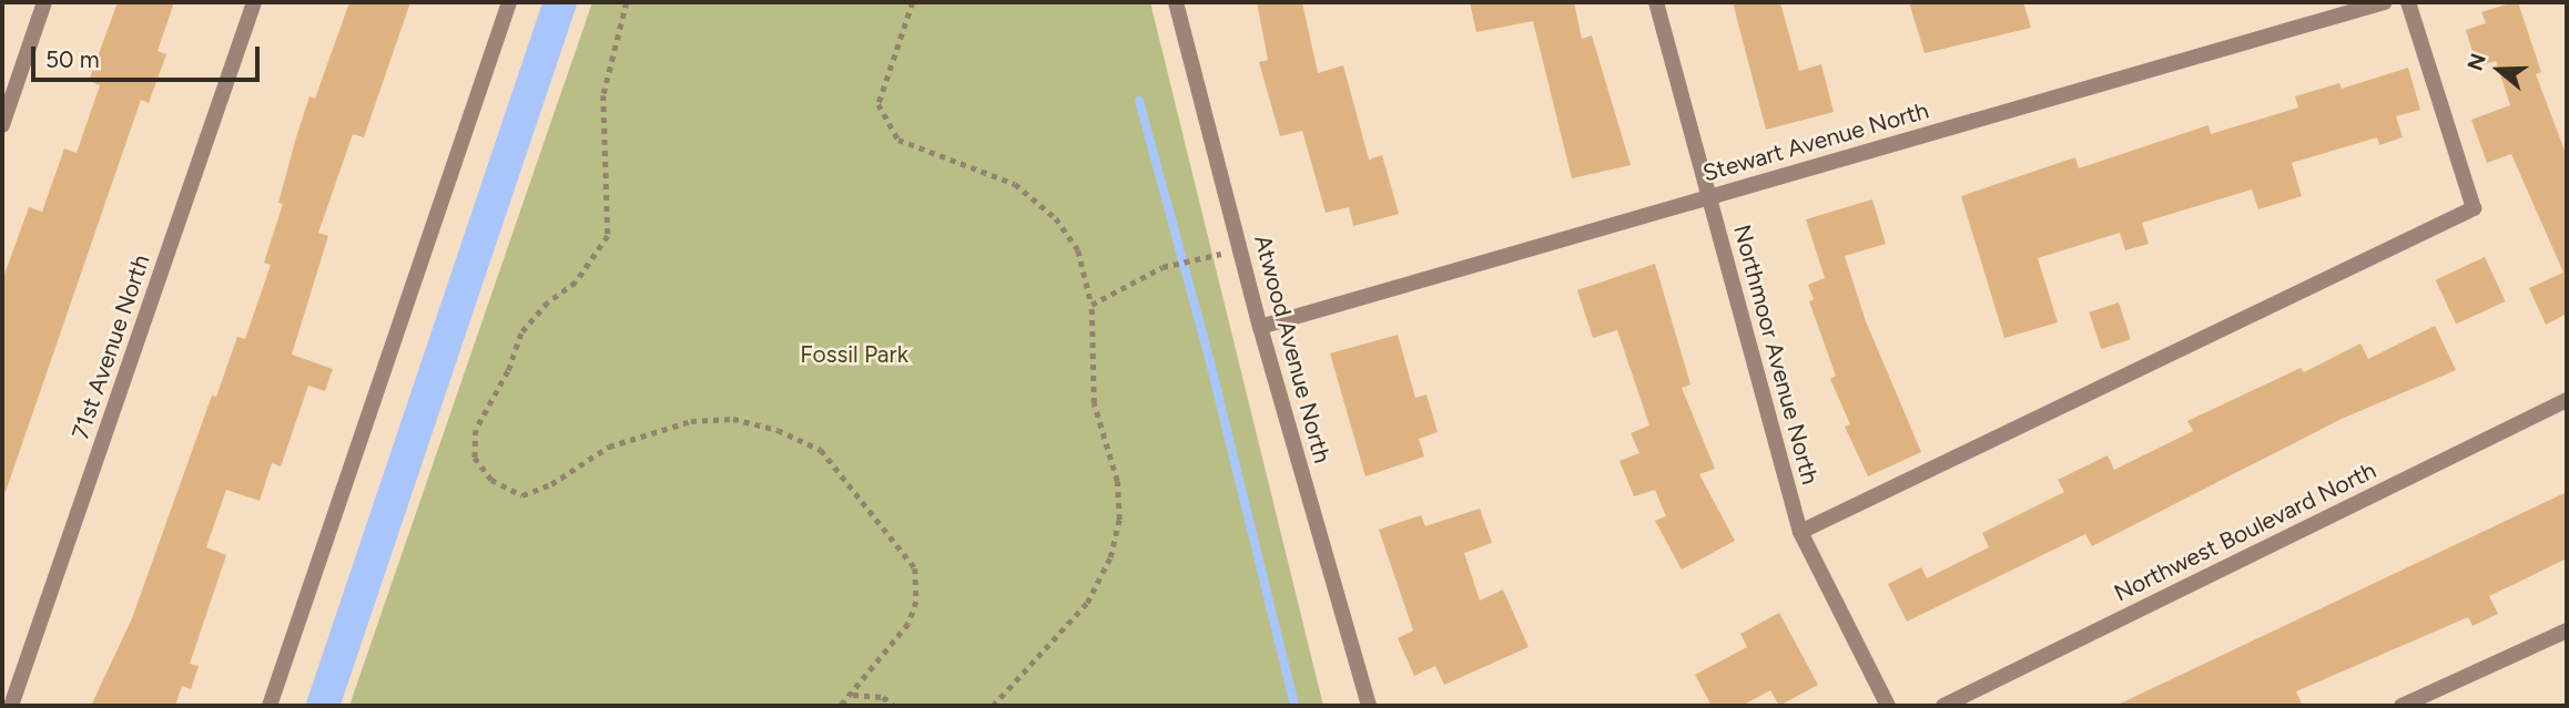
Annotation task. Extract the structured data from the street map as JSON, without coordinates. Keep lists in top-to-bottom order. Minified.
{"streets":{"street":["Stewart Avenue North","71st Avenue North","Atwood Avenue North","Northmoor Avenue North","Northwest Boulevard North"]},"crossings":[["Stewart Avenue North","Atwood Avenue North"],["Stewart Avenue North","Northmoor Avenue North"]],"parks":["Fossil Park"],"scale_bar":"50 m","north":"left"}
